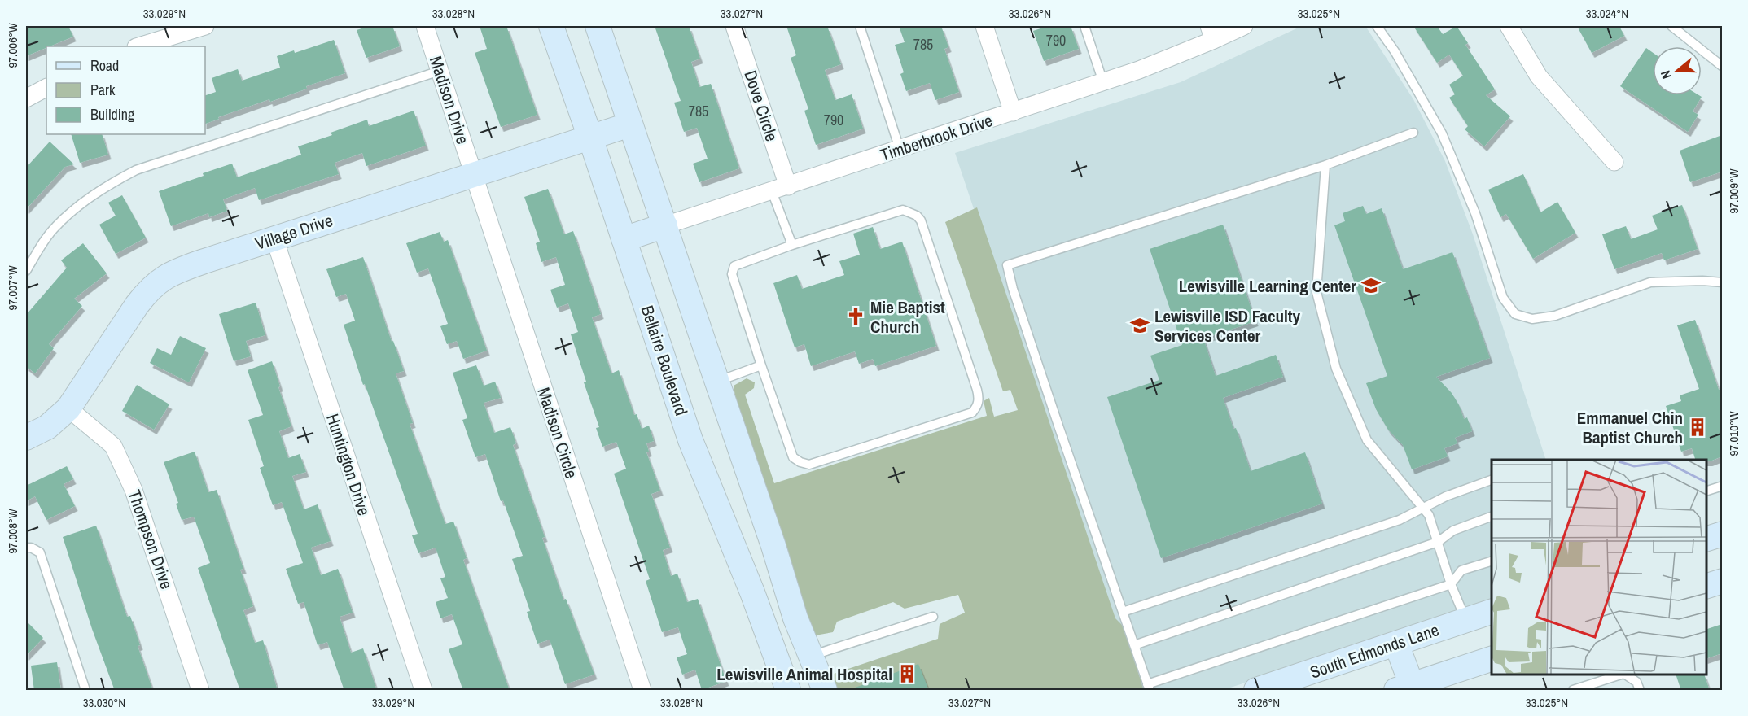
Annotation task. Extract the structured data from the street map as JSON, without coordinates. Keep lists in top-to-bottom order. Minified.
{"streets":{"main road":["Timberbrook Drive","Village Drive","Bellaire Boulevard","South Edmonds Lane"],"street":["Madison Drive","Dove Circle","Madison Circle","Huntington Drive","Thompson Drive"]},"crossings":[["Madison Drive","Village Drive"],["Madison Drive","Madison Circle"],["Dove Circle","Timberbrook Drive"],["Timberbrook Drive","Bellaire Boulevard"],["Village Drive","Bellaire Boulevard"],["Village Drive","Madison Circle"],["Village Drive","Huntington Drive"],["Village Drive","Thompson Drive"]],"places":{"school or university":["Lewisville Learning Center","Lewisville ISD Faculty Services Center"],"church":["Mie Baptist Church"],"building":["Emmanuel Chin Baptist Church","Lewisville Animal Hospital"]},"house_numbers":["790","785","785","790"],"legend":["Road","Park","Building"],"north":"left","coordinates":["33.029°N","33.028°N","33.027°N","33.026°N","33.025°N","33.024°N","97.006°W","97.009°W","97.007°W","97.010°W","97.008°W","33.030°N"]}
